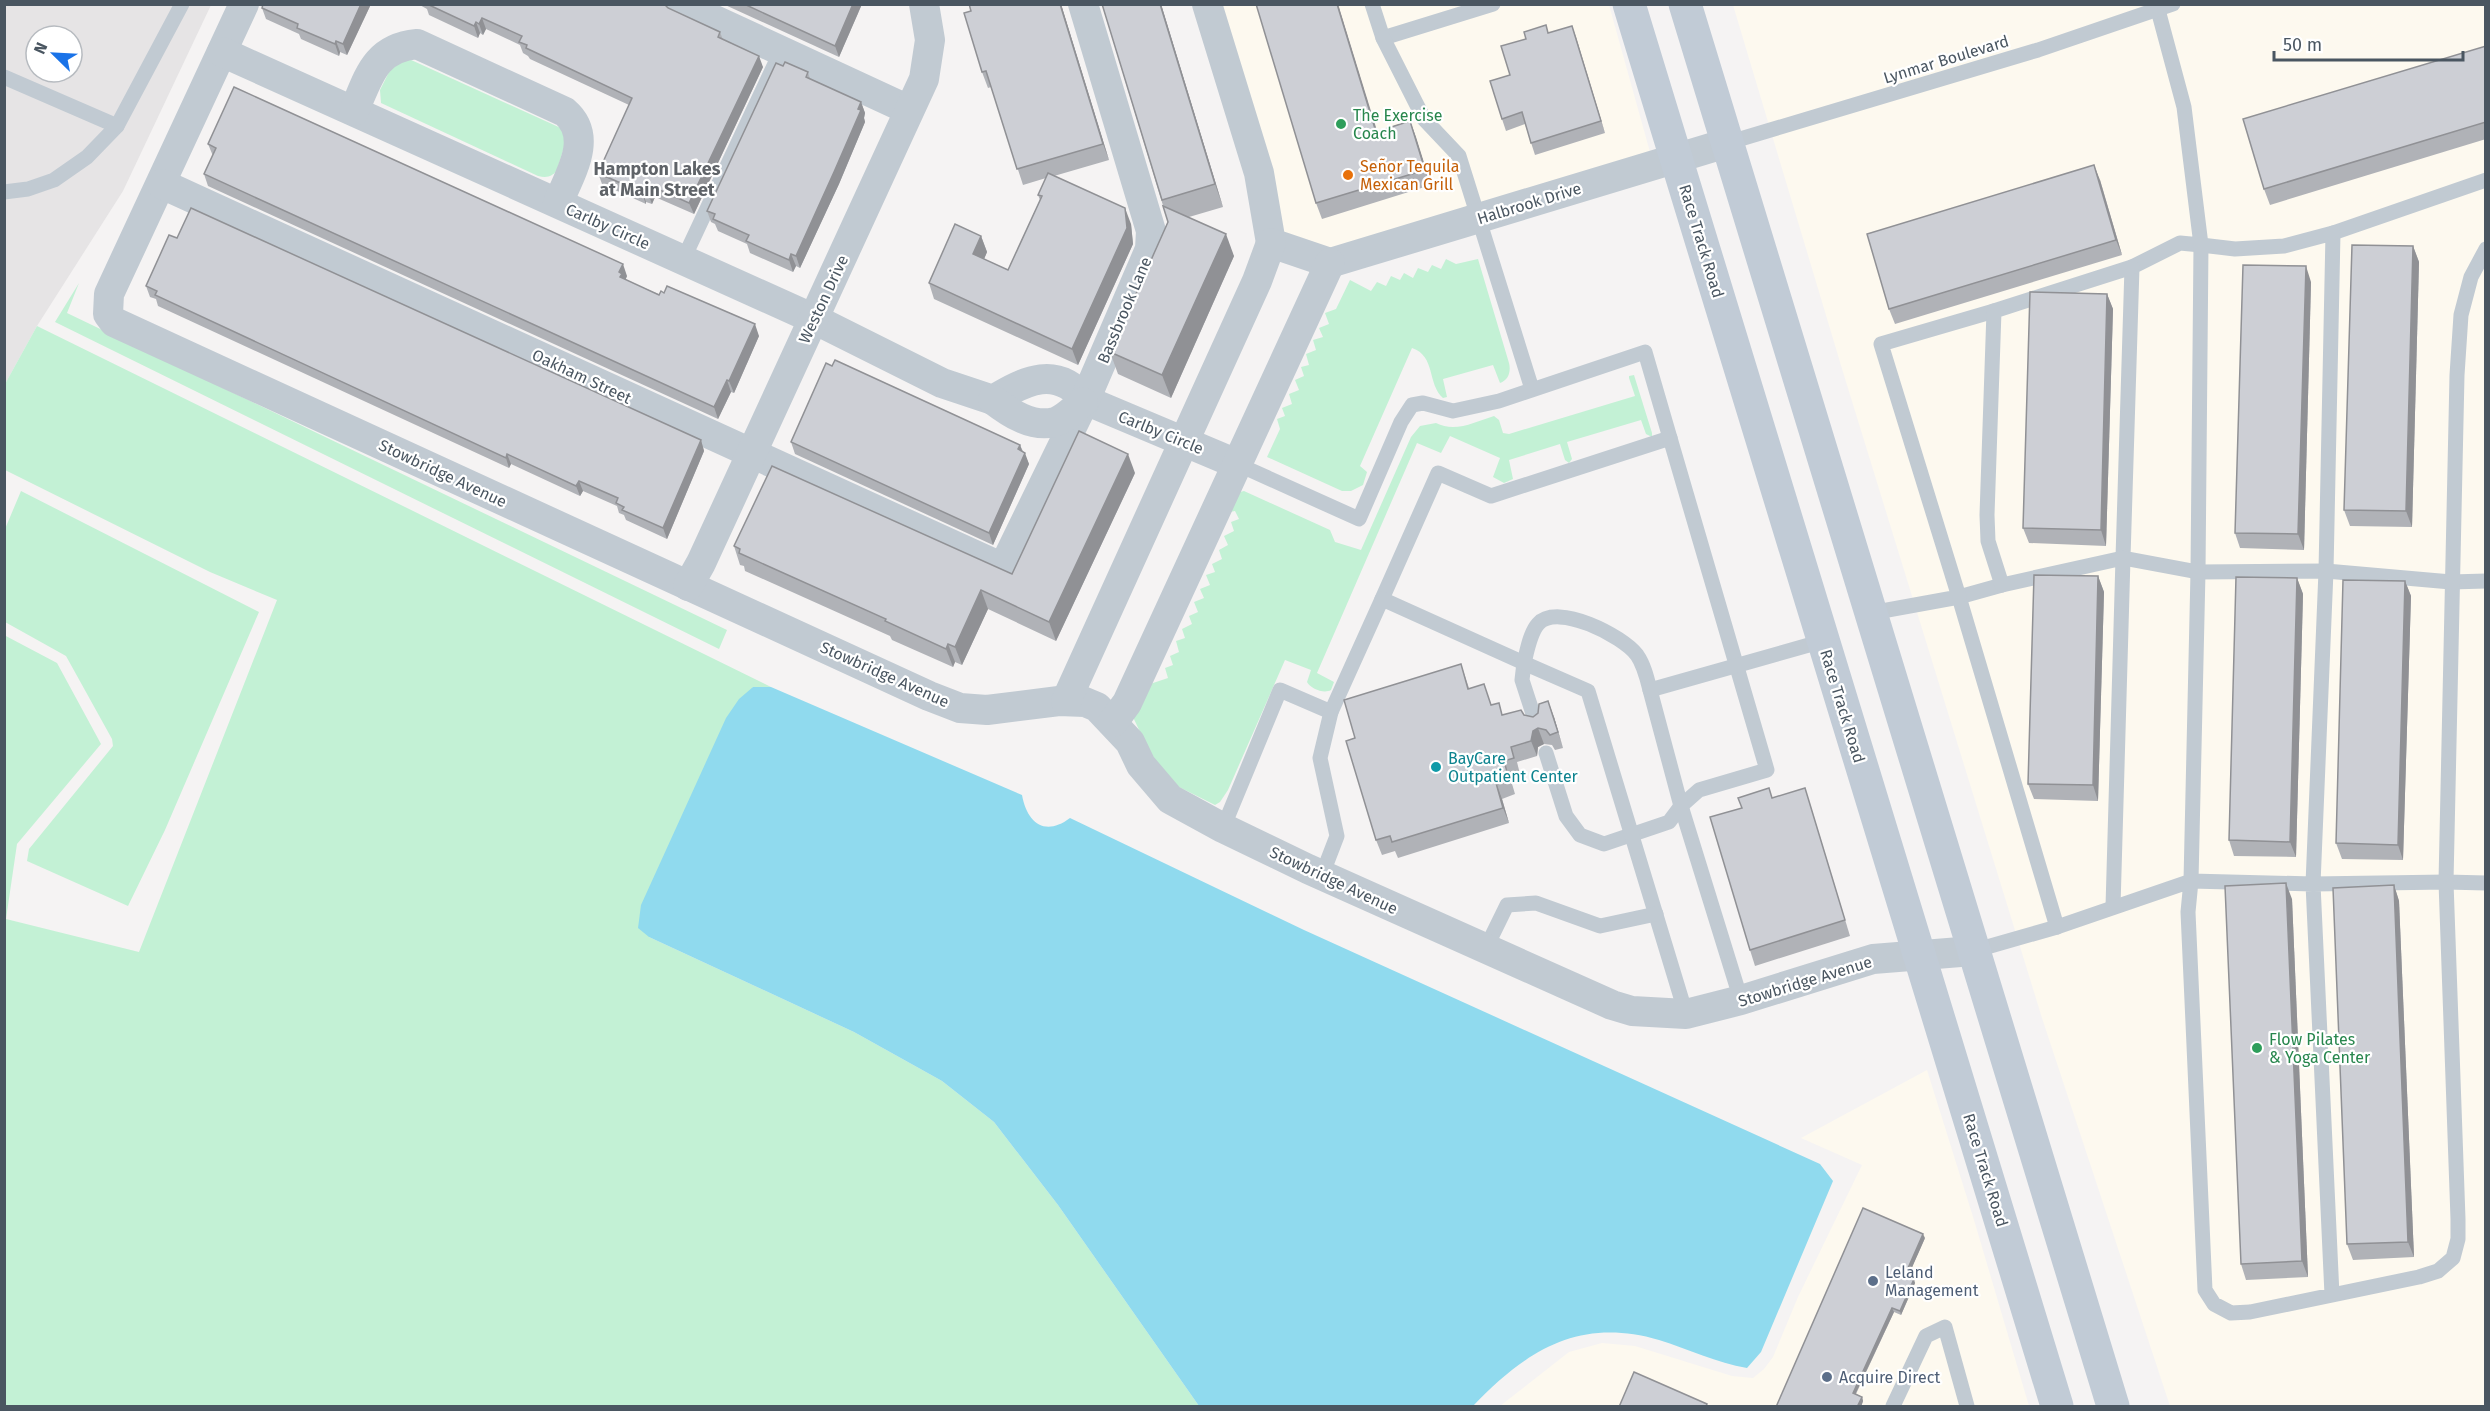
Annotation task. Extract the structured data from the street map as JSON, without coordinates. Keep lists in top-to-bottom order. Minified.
{"streets":{"main road":["Race Track Road"],"street":["Halbrook Drive","Carlby Circle","Weston Drive","Bassbrook Lane","Oakham Street","Stowbridge Avenue"],"lane":["Lynmar Boulevard"]},"crossings":[["Lynmar Boulevard","Halbrook Drive"],["Halbrook Drive","Race Track Road"],["Carlby Circle","Weston Drive"],["Carlby Circle","Bassbrook Lane"],["Carlby Circle","Stowbridge Avenue"],["Race Track Road","Stowbridge Avenue"],["Weston Drive","Oakham Street"],["Weston Drive","Stowbridge Avenue"],["Bassbrook Lane","Oakham Street"],["Oakham Street","Stowbridge Avenue"]],"districts":["Hampton Lakes at Main Street"],"places":["The Exercise Coach","Señor Tequila Mexican Grill","BayCare Outpatient Center","Flow Pilates & Yoga Center","Leland Management","Acquire Direct"],"scale_bar":"50 m","north":"top left"}
